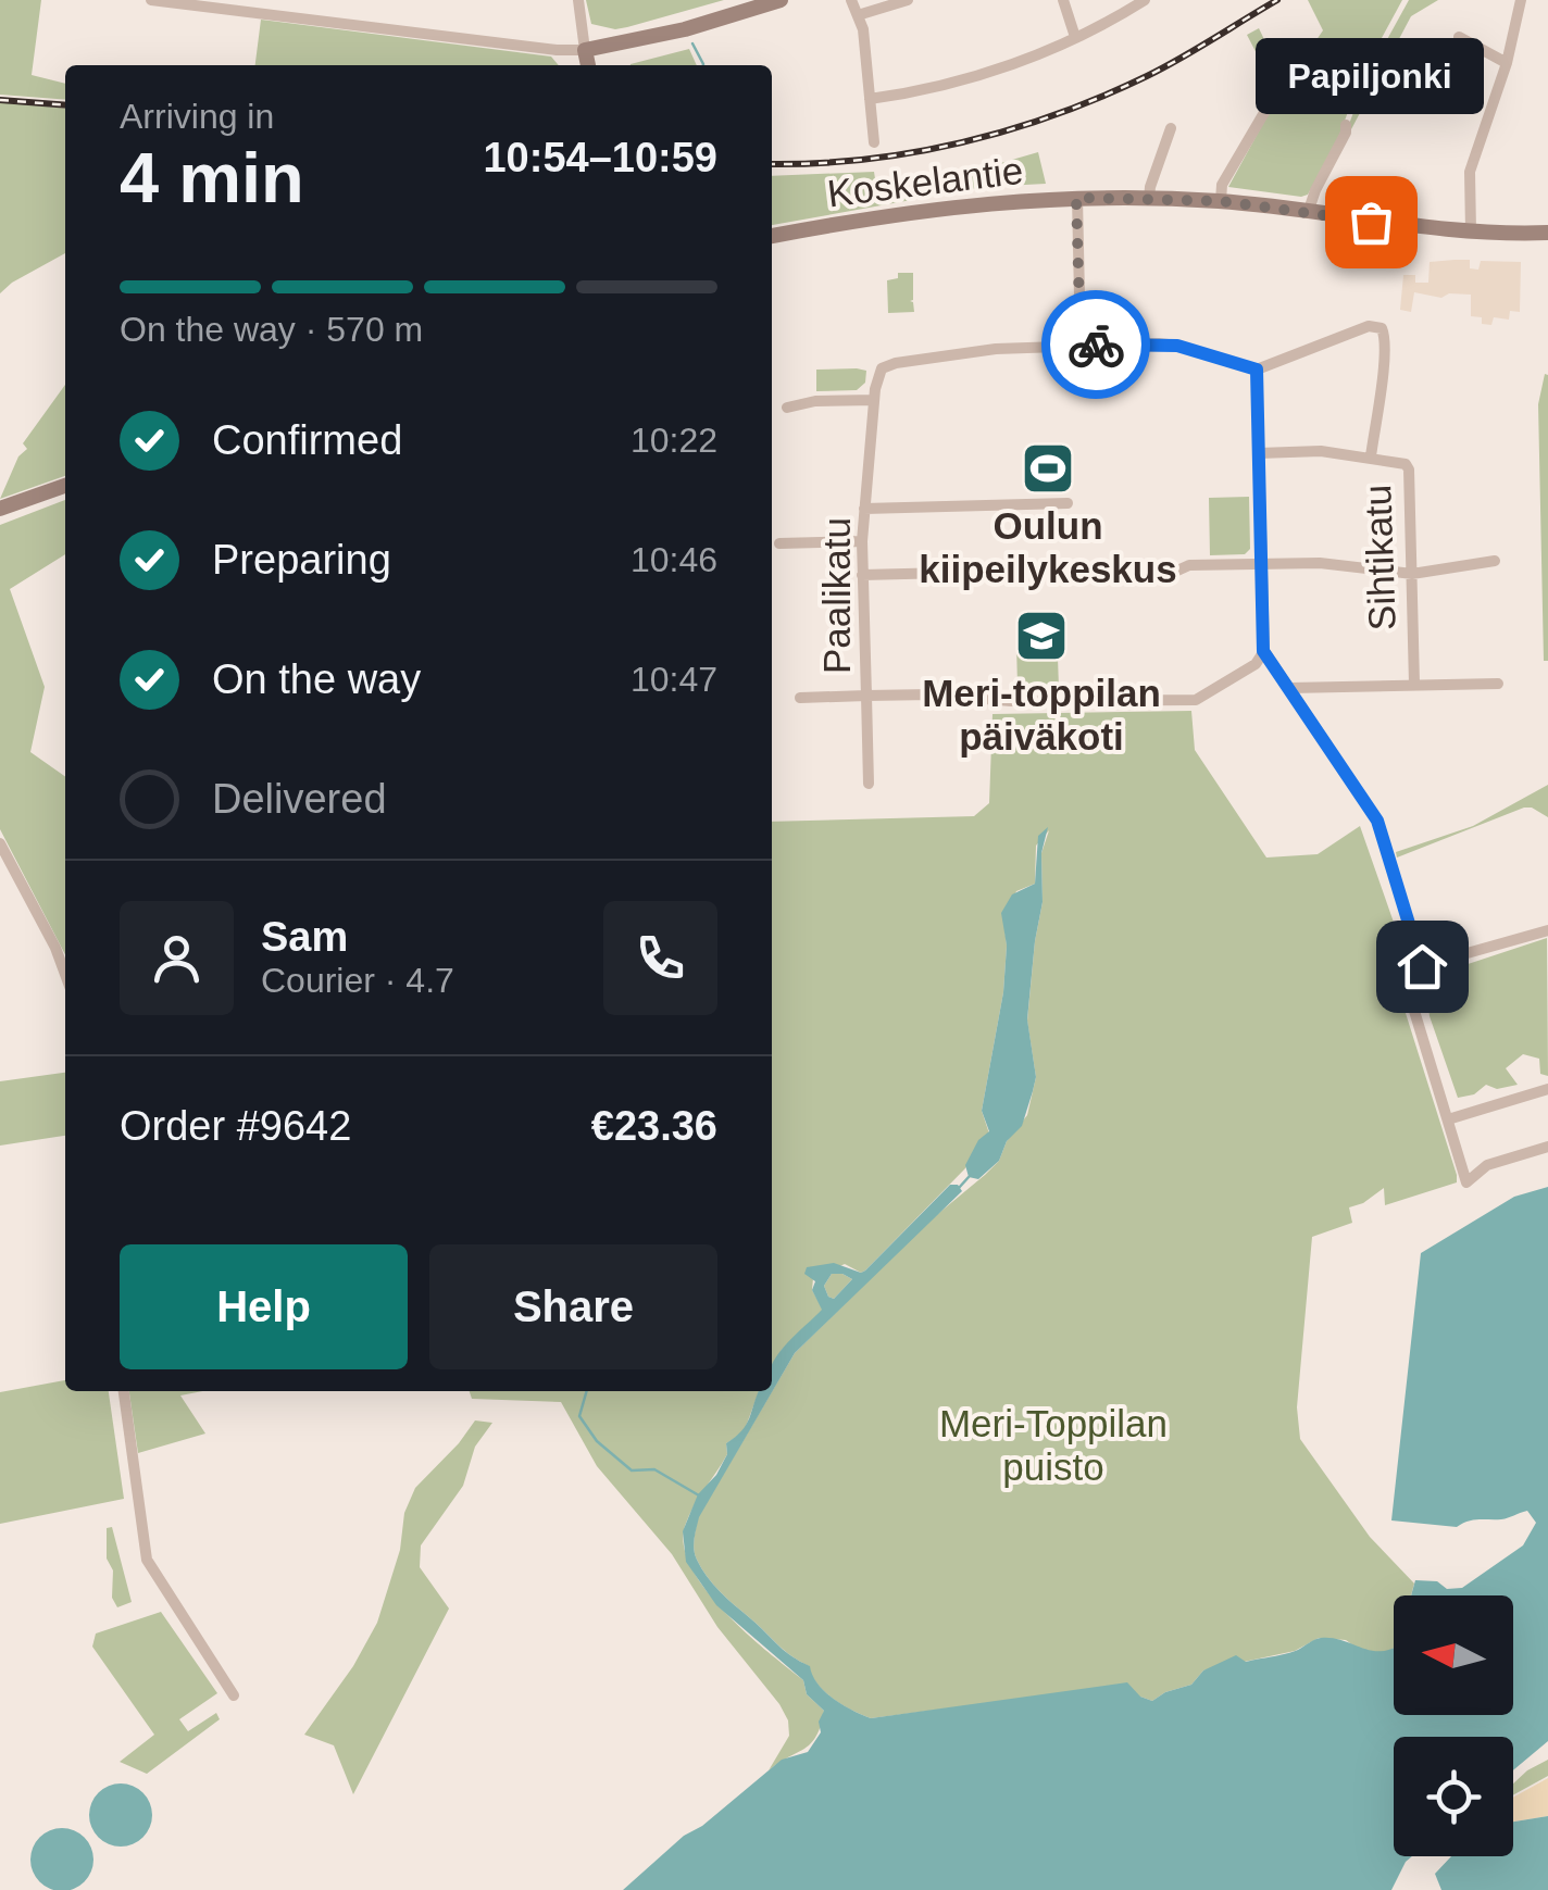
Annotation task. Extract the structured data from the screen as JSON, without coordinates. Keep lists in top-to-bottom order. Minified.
{"streets":{"main road":["Koskelantie"],"street":["Sihtikatu","Paalikatu"]},"parks":["Meri-Toppilan puisto"],"places":{"other":["Papiljonki"],"sports":["Oulun kiipeilykeskus"],"school or university":["Meri-toppilan päiväkoti"]},"north":"left","page":{"bubble":"Papiljonki","heading":["4 min","Arriving in","10:54–10:59"],"panel":["Sam","Courier · 4.7","Order #9642","€23.36"],"bar":"On the way · 570 m","list":[["Confirmed","10:22"],["Preparing","10:46"],["On the way","10:47"],"Delivered"],"buttons":["Help","Share"]}}
